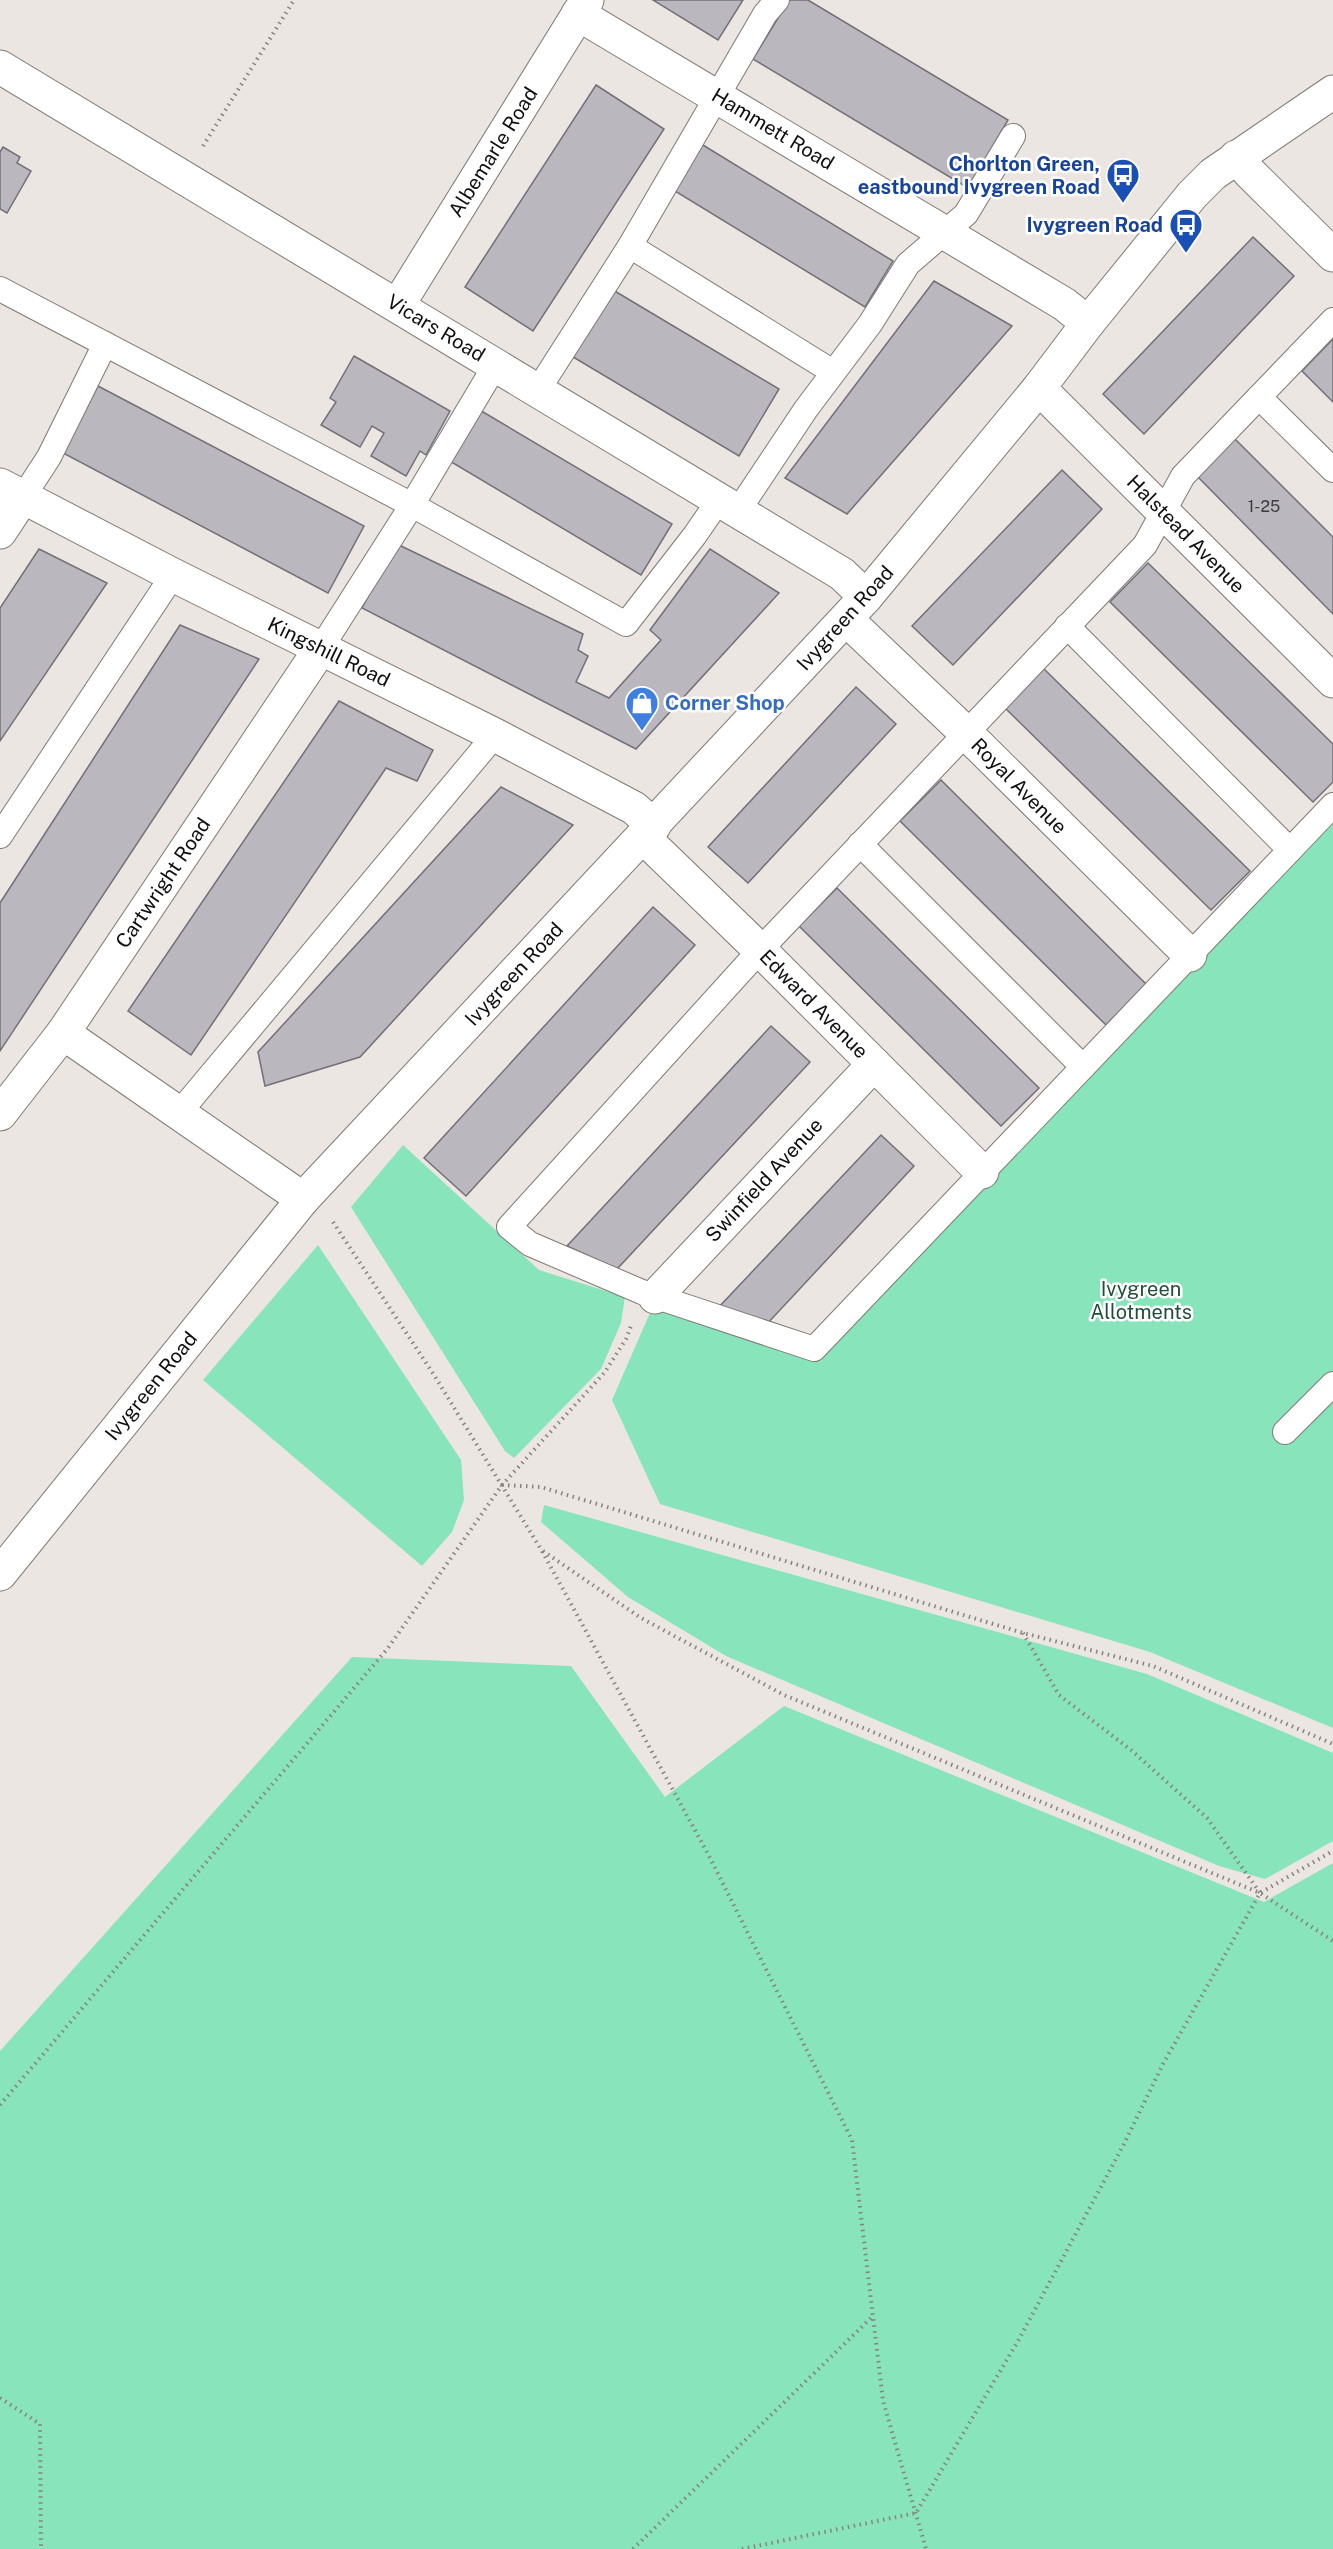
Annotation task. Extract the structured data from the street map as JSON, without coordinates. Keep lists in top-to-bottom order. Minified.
{"streets":{"street":["Hammett Road","Albemarle Road","Vicars Road","Halstead Avenue","Ivygreen Road","Kingshill Road","Royal Avenue","Cartwright Road","Edward Avenue","Swinfield Avenue"]},"crossings":[["Hammett Road","Albemarle Road"],["Hammett Road","Ivygreen Road"],["Albemarle Road","Vicars Road"],["Vicars Road","Ivygreen Road"],["Vicars Road","Royal Avenue"],["Halstead Avenue","Ivygreen Road"],["Ivygreen Road","Kingshill Road"],["Ivygreen Road","Royal Avenue"],["Ivygreen Road","Edward Avenue"],["Kingshill Road","Cartwright Road"],["Kingshill Road","Edward Avenue"],["Edward Avenue","Swinfield Avenue"]],"parks":["Ivygreen Allotments"],"places":{"bus stop":["Chorlton Green, eastbound Ivygreen Road","Ivygreen Road"],"shop":["Corner Shop"]},"house_numbers":["1-25"]}
